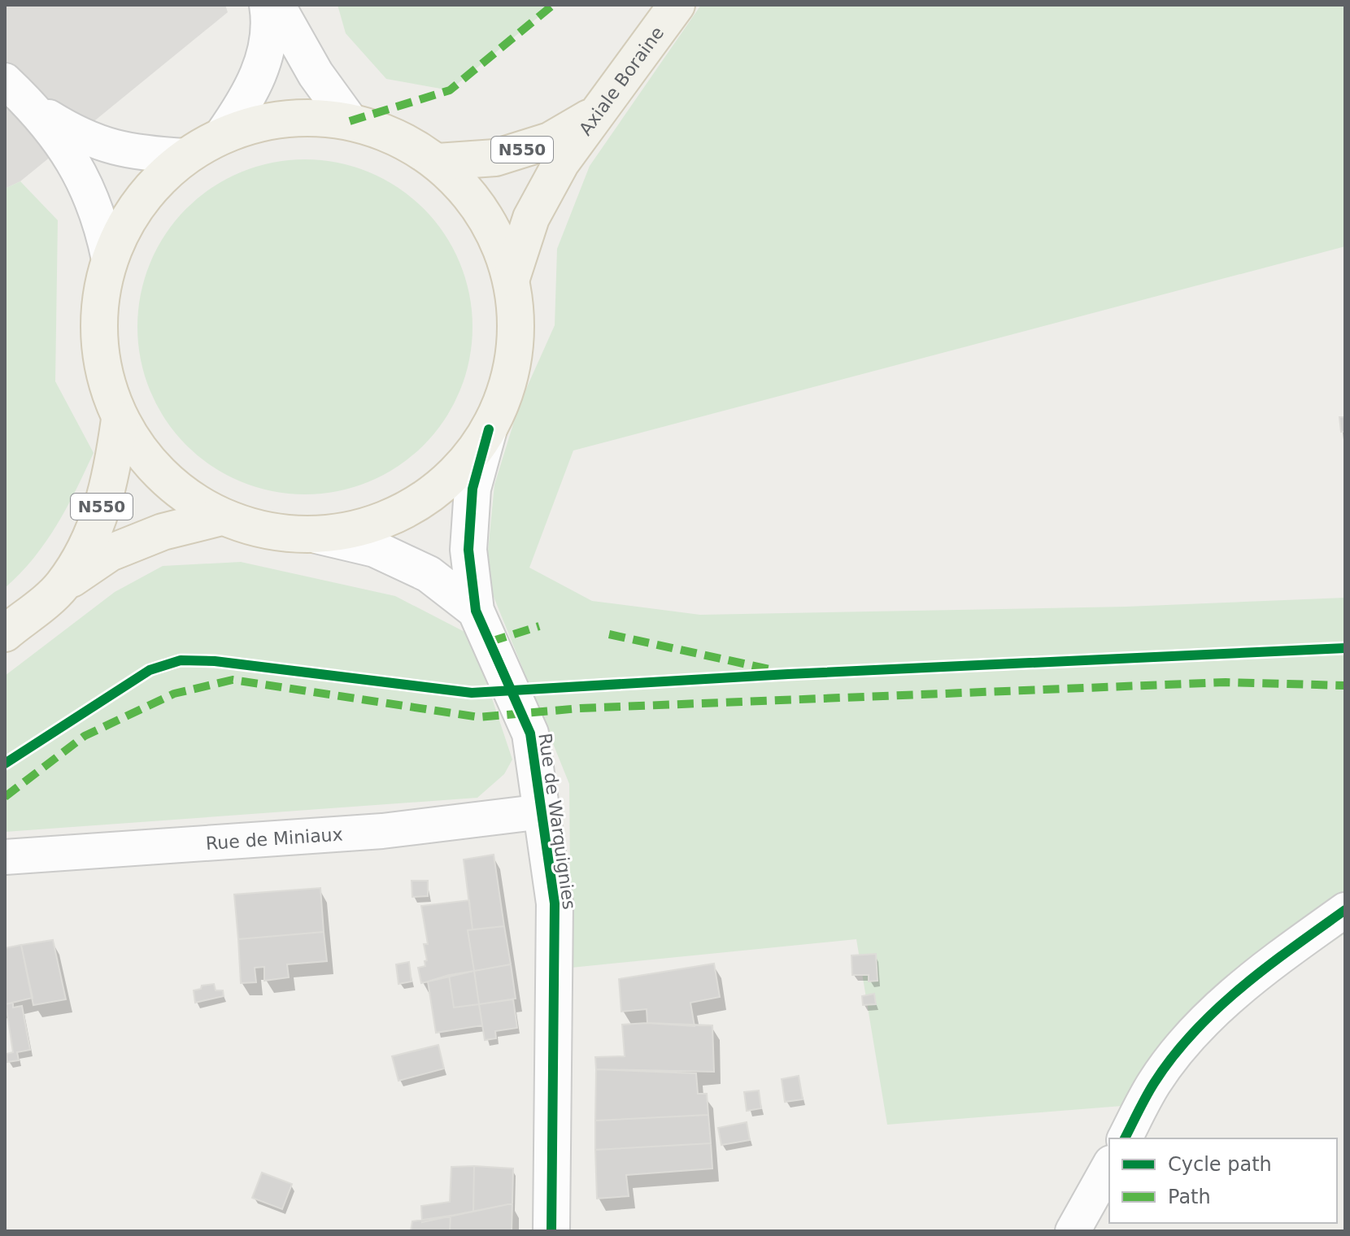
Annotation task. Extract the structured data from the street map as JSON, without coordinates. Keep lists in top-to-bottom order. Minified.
{"streets":{"main road":["Axiale Boraine","N550"],"street":["Rue de Warquignies","Rue de Miniaux"]},"crossings":[["Rue de Warquignies","Rue de Miniaux"]],"legend":["Cycle path","Path"]}
